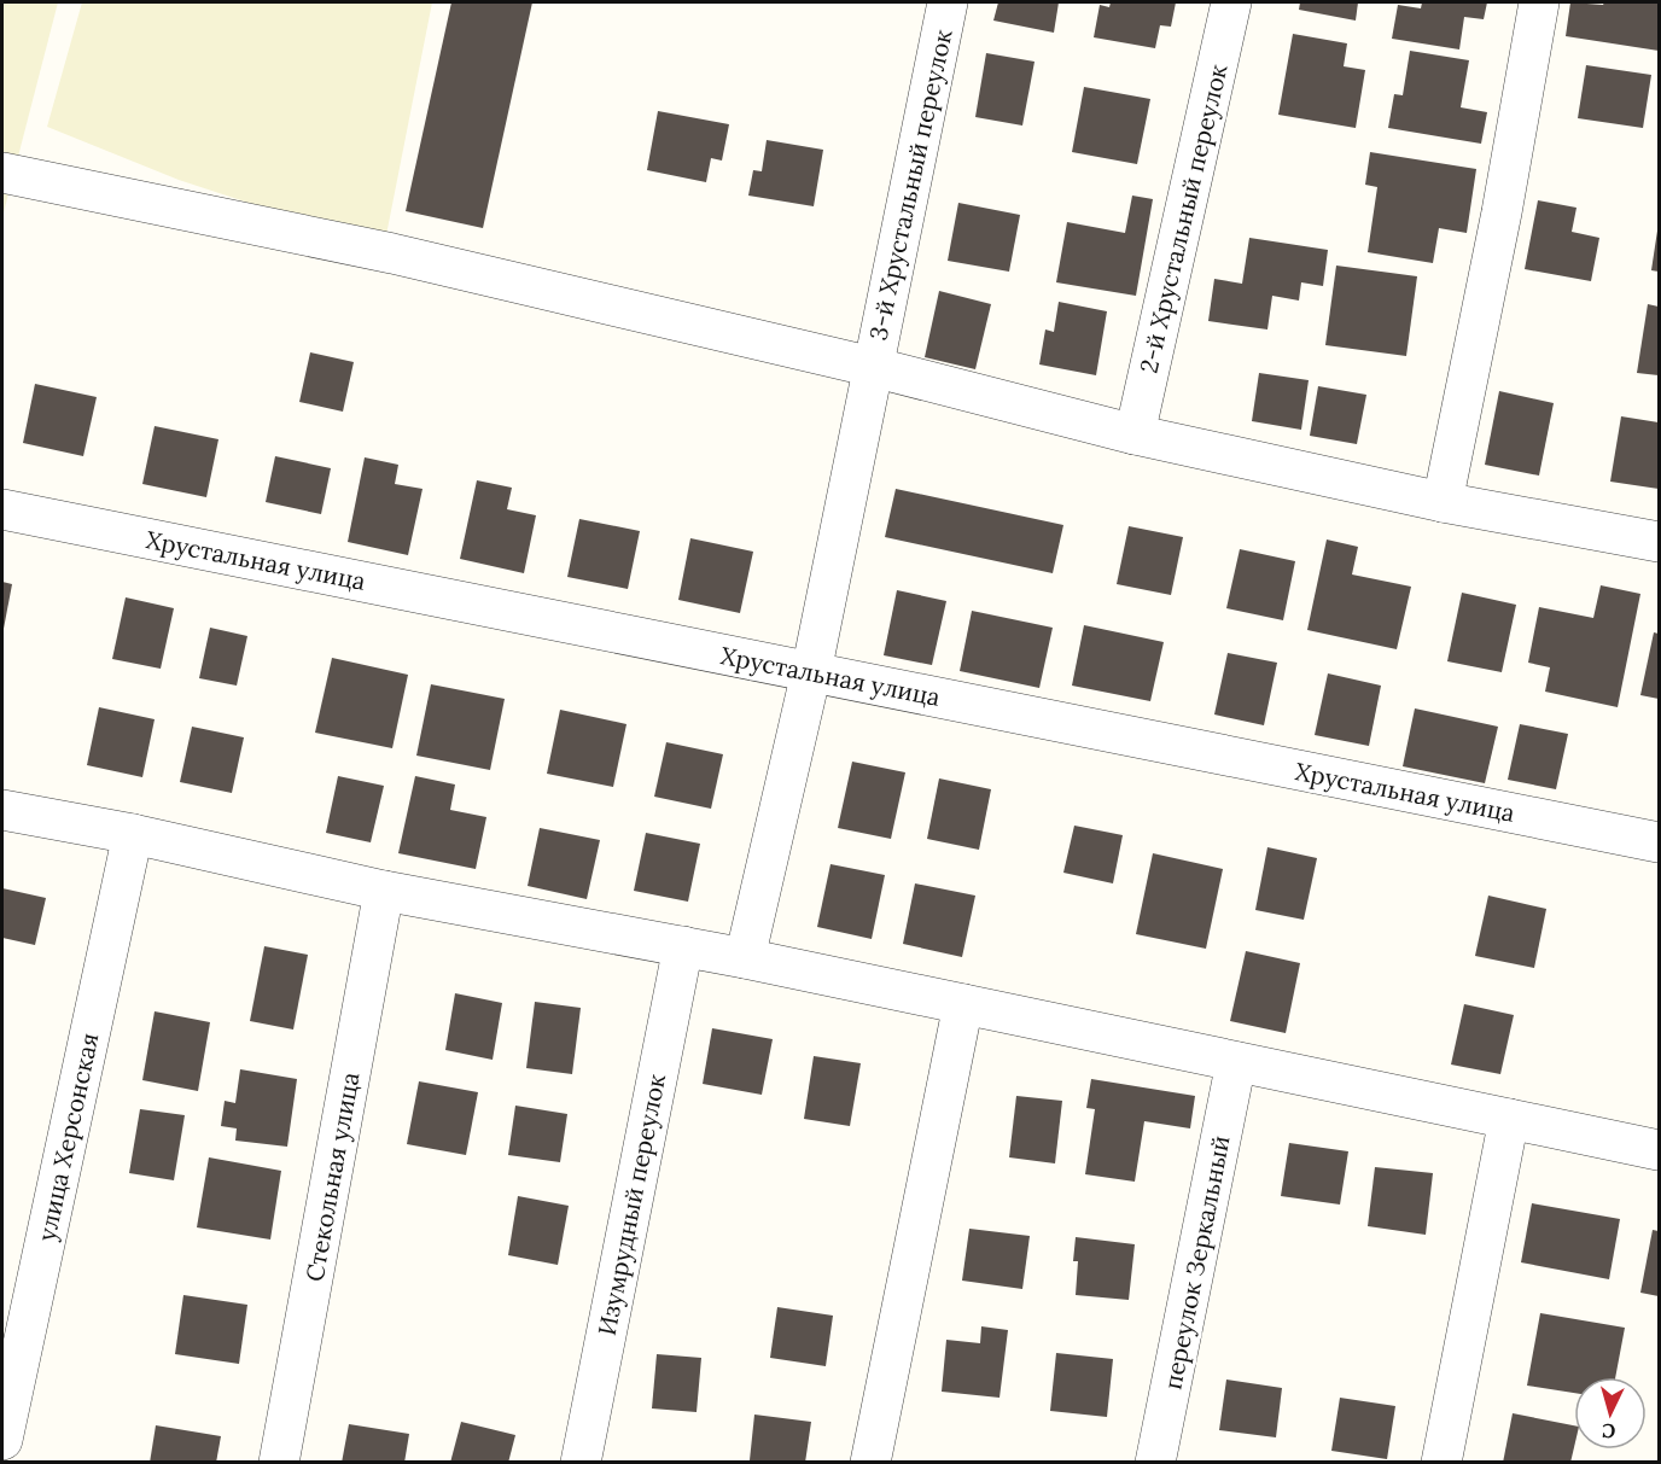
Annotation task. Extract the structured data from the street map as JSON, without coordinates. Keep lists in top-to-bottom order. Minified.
{"streets":{"street":["3-й Хрустальный переулок","2-й Хрустальный переулок","Хрустальная улица","улица Херсонская","Стекольная улица","Изумрудный переулок","переулок Зеркальный"]},"crossings":[["3-й Хрустальный переулок","Хрустальная улица"]],"north":"bottom"}
